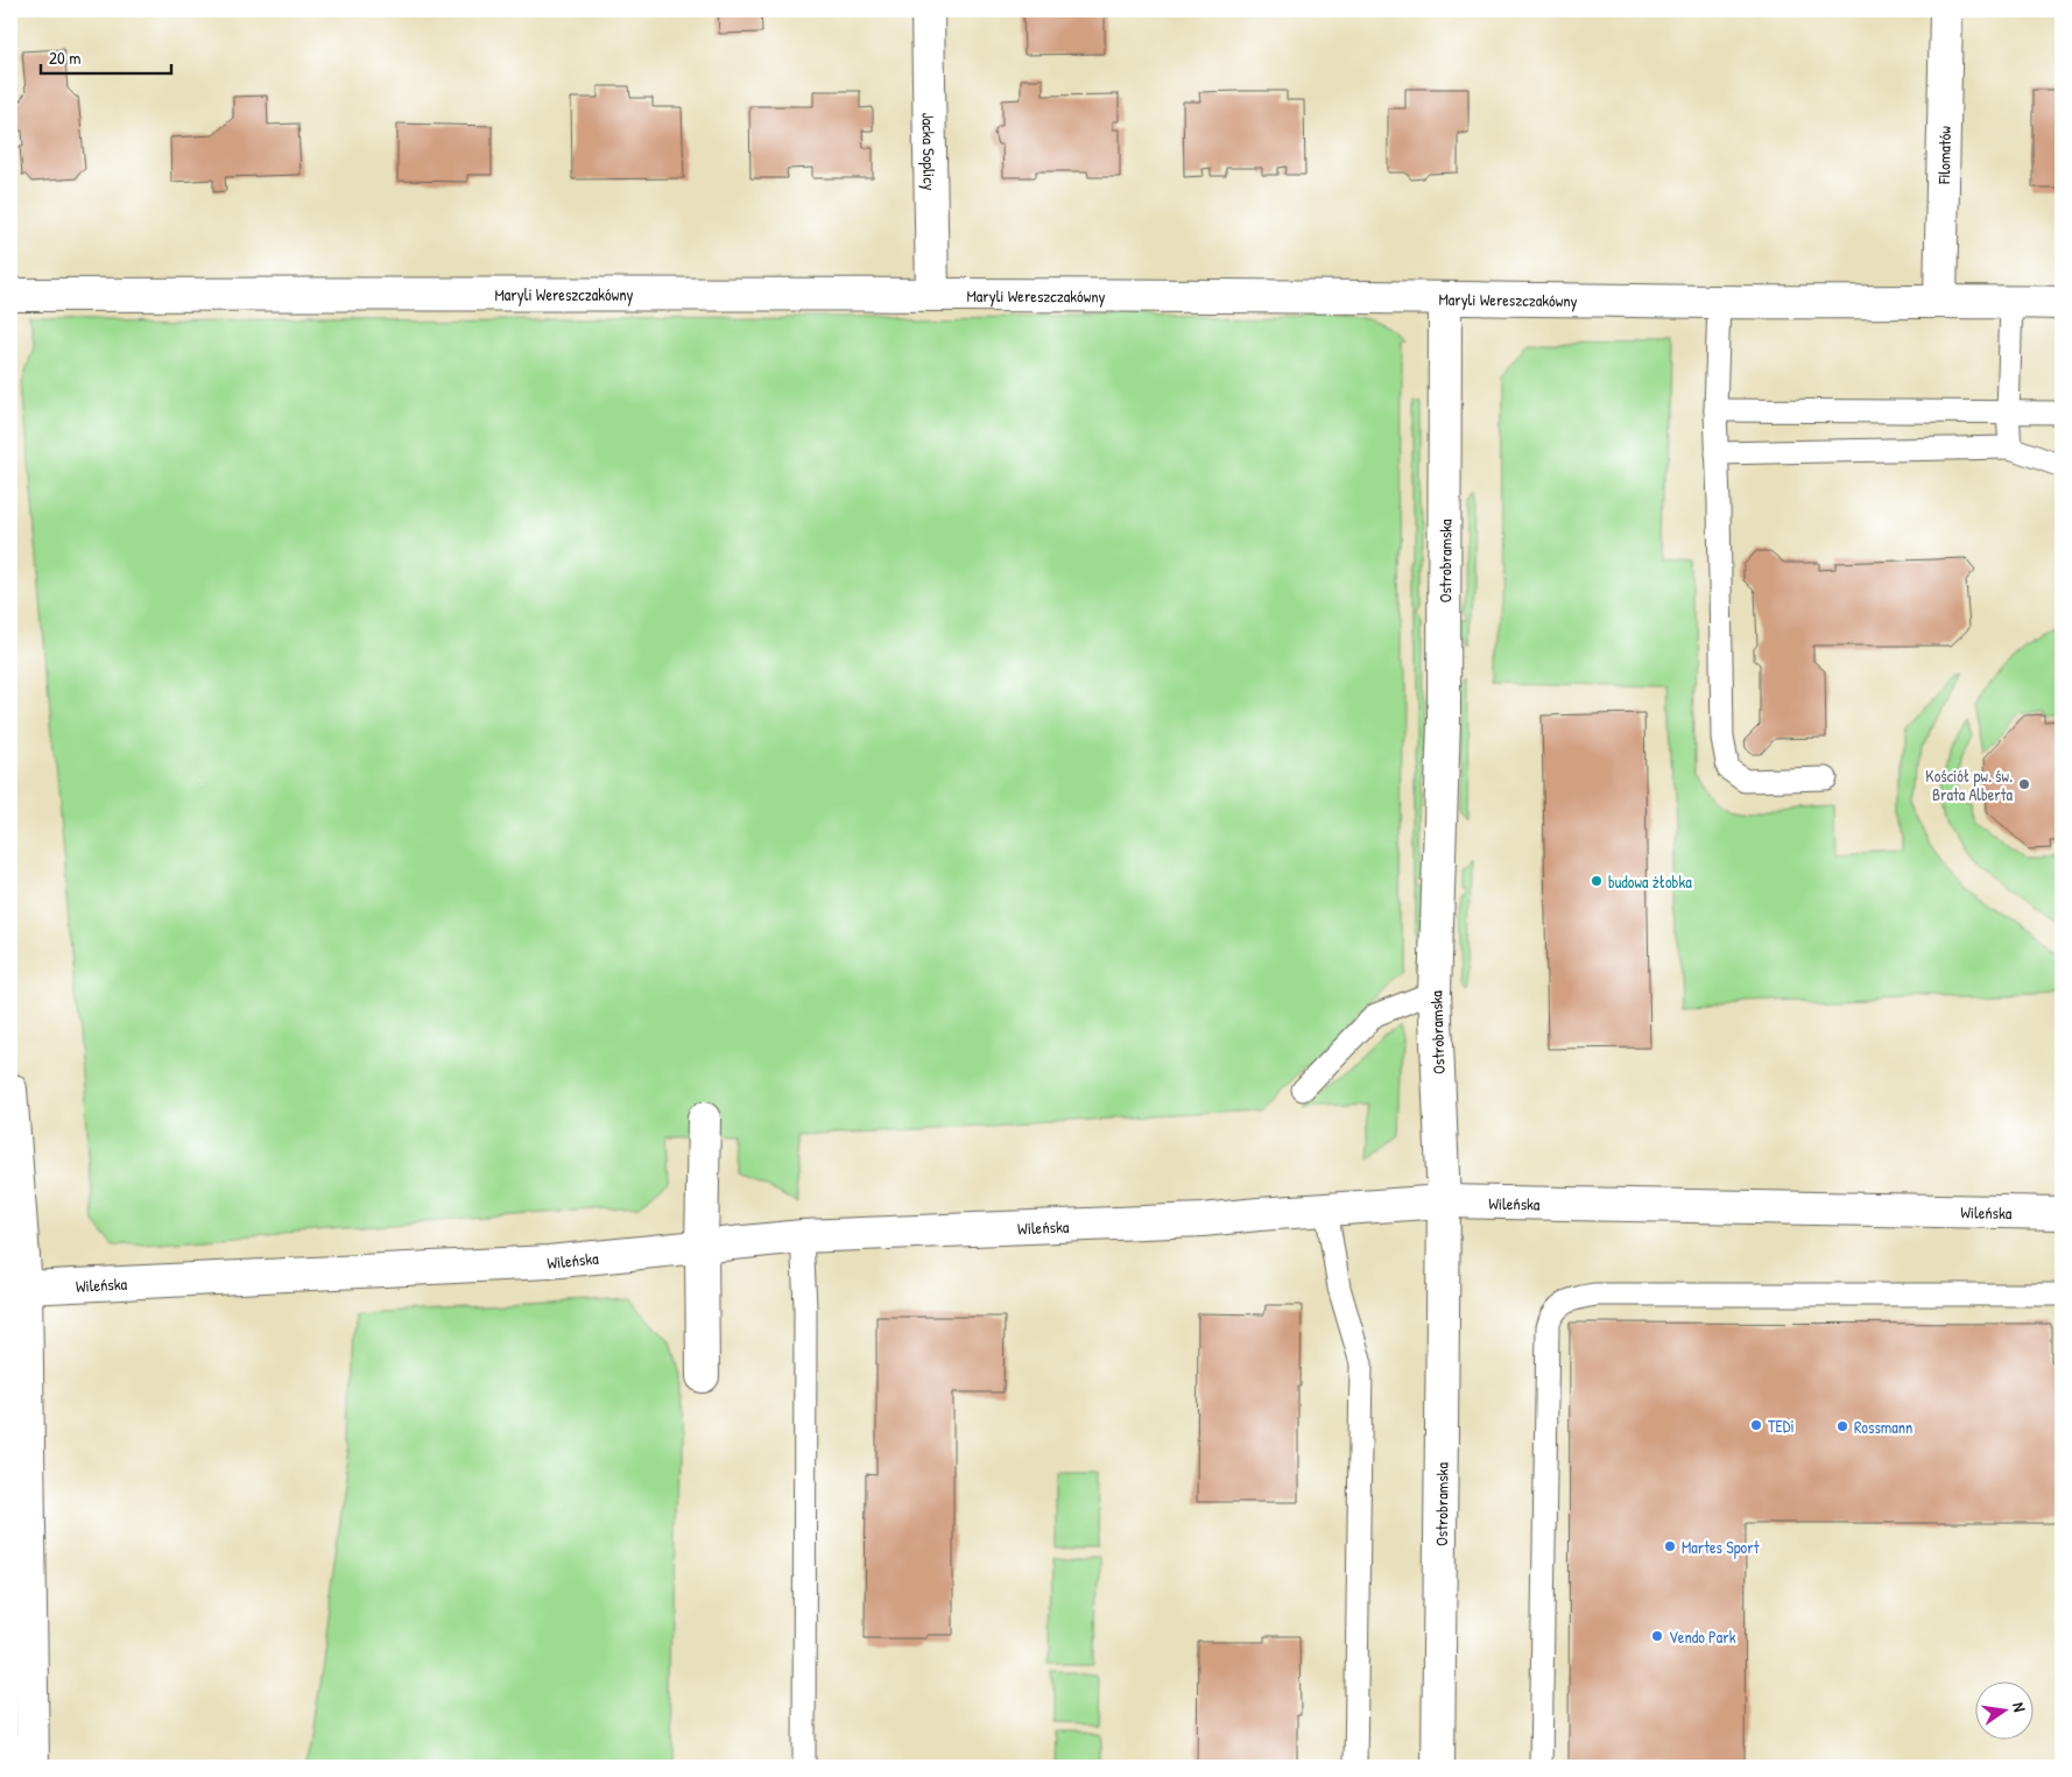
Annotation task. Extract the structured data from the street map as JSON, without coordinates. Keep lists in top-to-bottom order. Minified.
{"streets":{"street":["Jacka Soplicy","Filomatów","Maryli Wereszczakówny","Ostrobramska","Wileńska"]},"crossings":[["Jacka Soplicy","Maryli Wereszczakówny"],["Filomatów","Maryli Wereszczakówny"],["Maryli Wereszczakówny","Ostrobramska"],["Ostrobramska","Wileńska"]],"places":["Kościół pw. św. Brata Alberta","budowa żłobka","TEDi","Rossmann","Martes Sport","Vendo Park"],"scale_bar":"20 m","north":"right"}
